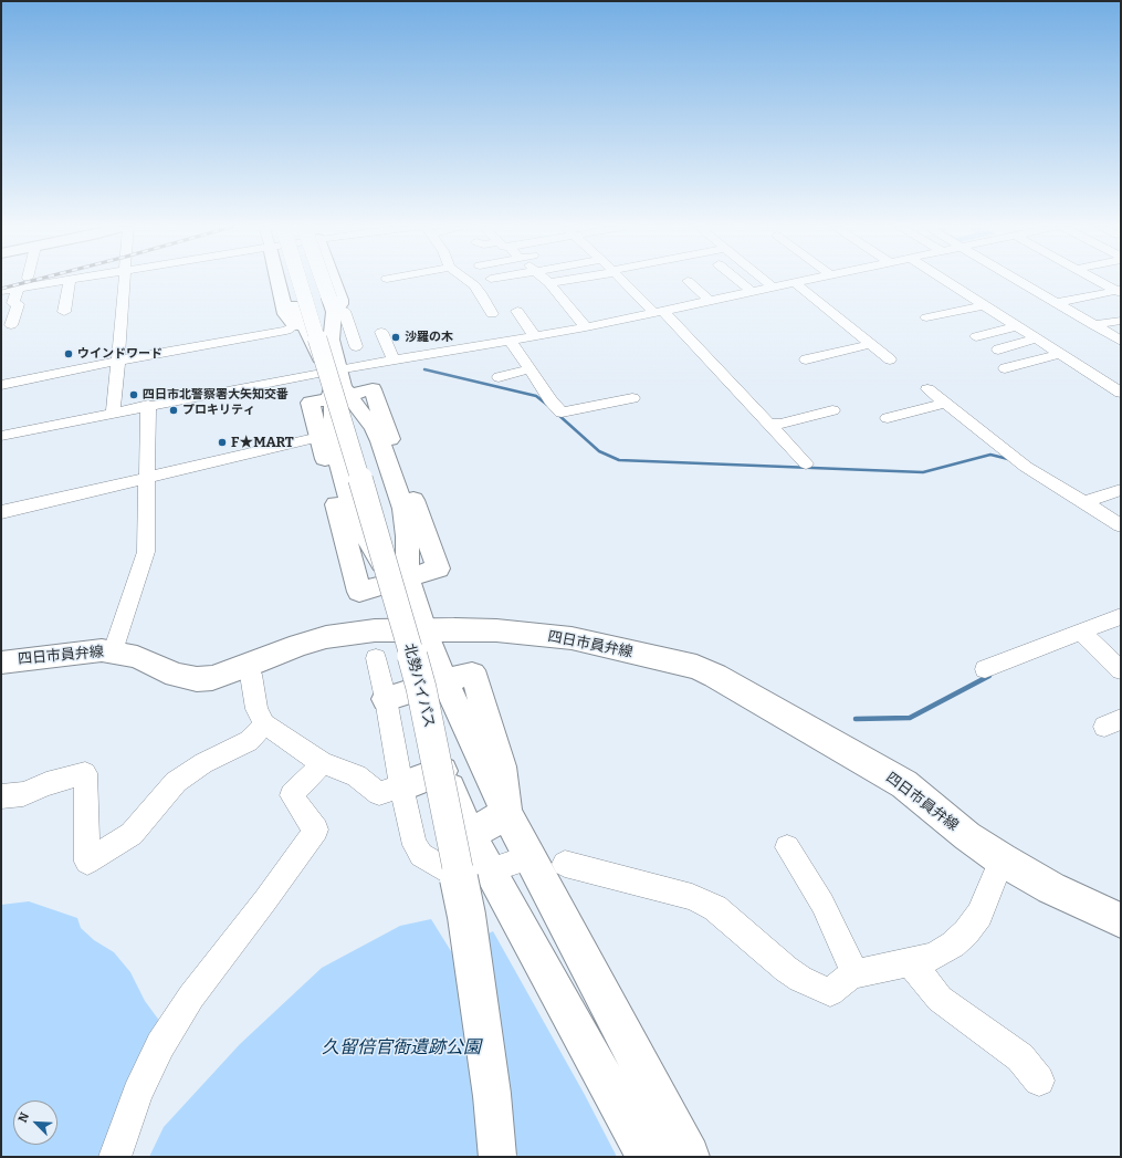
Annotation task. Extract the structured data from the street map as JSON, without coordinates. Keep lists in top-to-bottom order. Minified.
{"streets":{"main road":["四日市員弁線","北勢バイパス"]},"parks":["久留倍官衙遺跡公園"],"places":["沙羅の木","ウインドワード","四日市北警察署大矢知交番","プロキリティ","F★MART"],"north":"top left"}
